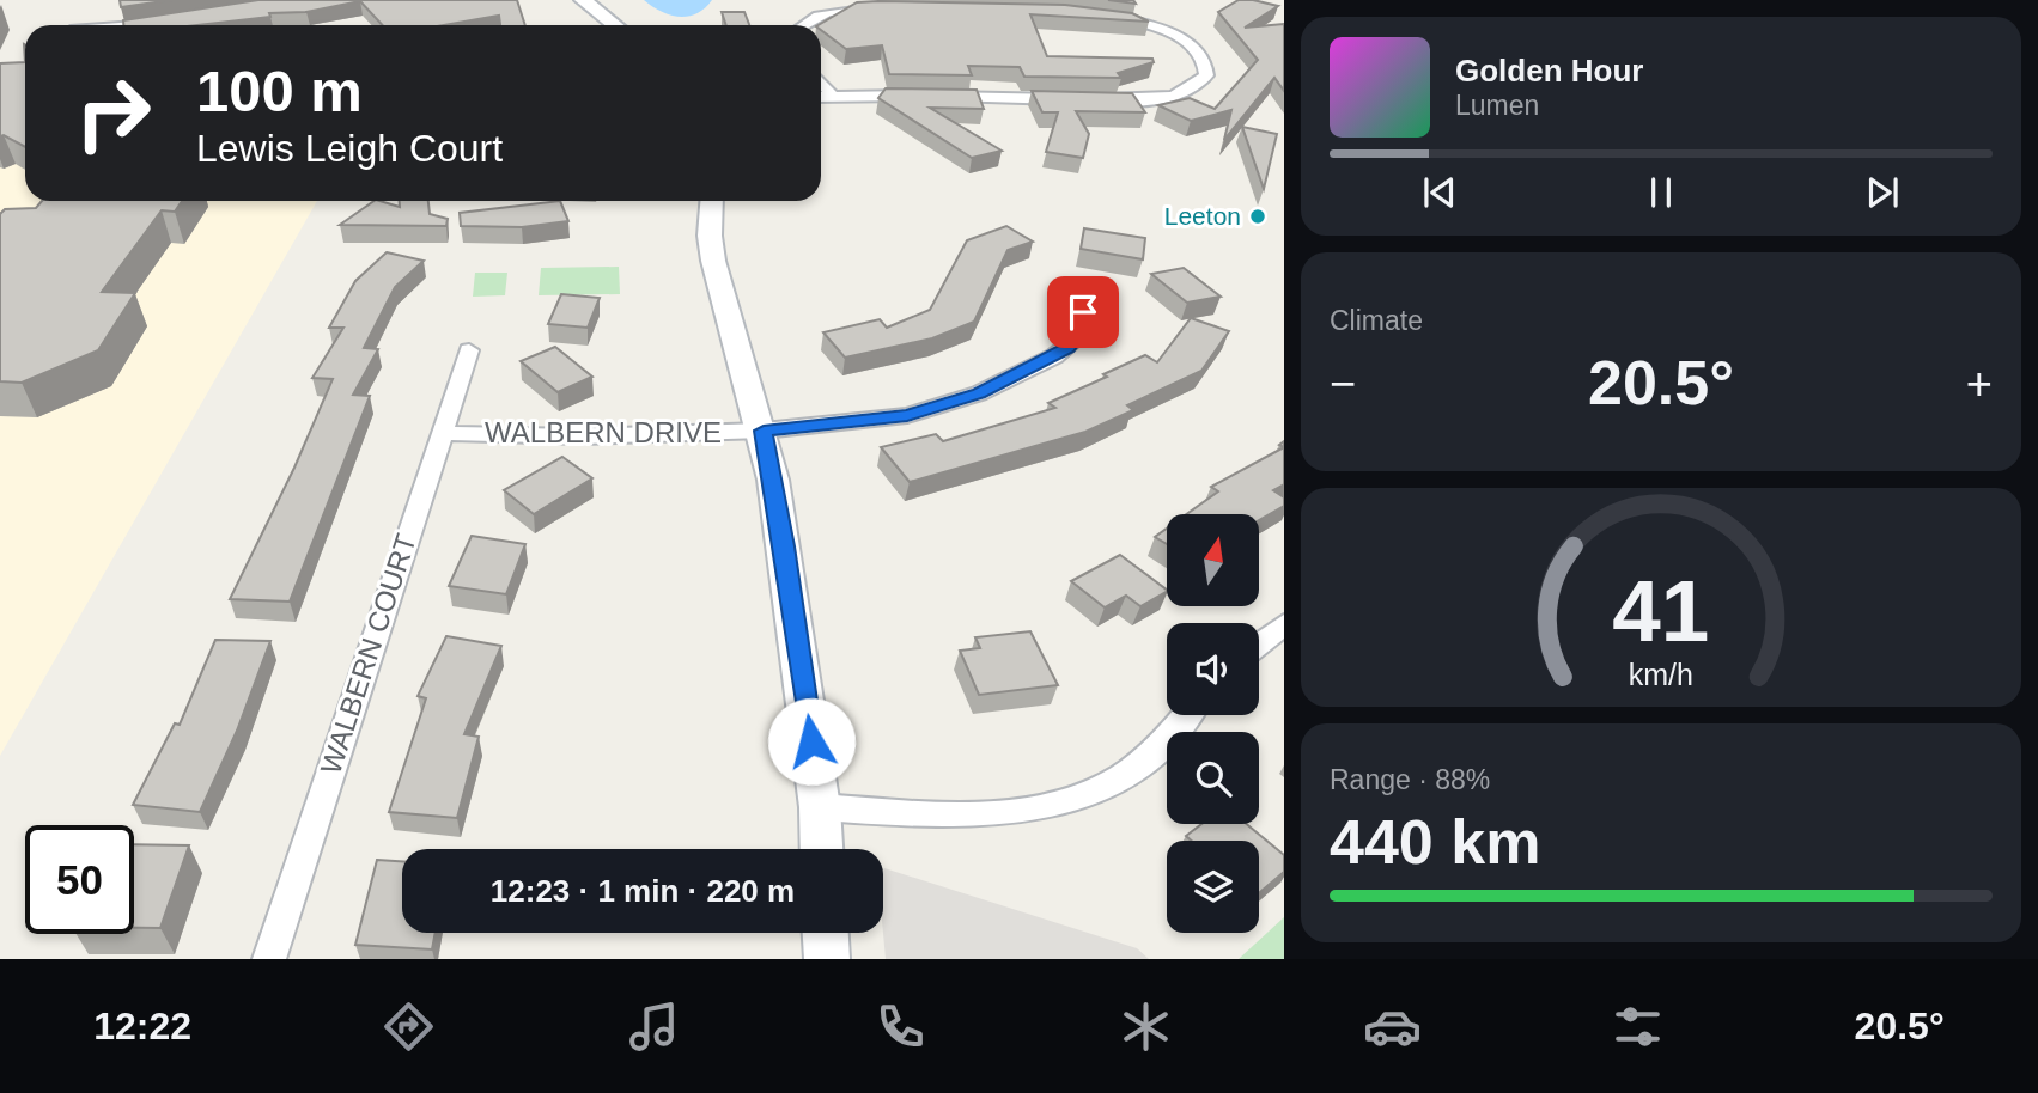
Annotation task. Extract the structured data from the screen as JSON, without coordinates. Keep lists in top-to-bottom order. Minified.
{"streets":{"street":["WALBERN DRIVE","WALBERN COURT"]},"crossings":[["WALBERN DRIVE","WALBERN COURT"]],"places":["Leeton"],"north":"top","page":{"turn":["100 m","Lewis Leigh Court"],"song":["Golden Hour","Lumen"],"tile":["Climate",["Range · 88%","440 km"]],"heat":["−","20.5°","+"],"limit":"50","trip":"12:23 · 1 min · 220 m","tabs":["12:22","20.5°"],"gauge":["41","km/h"]}}
